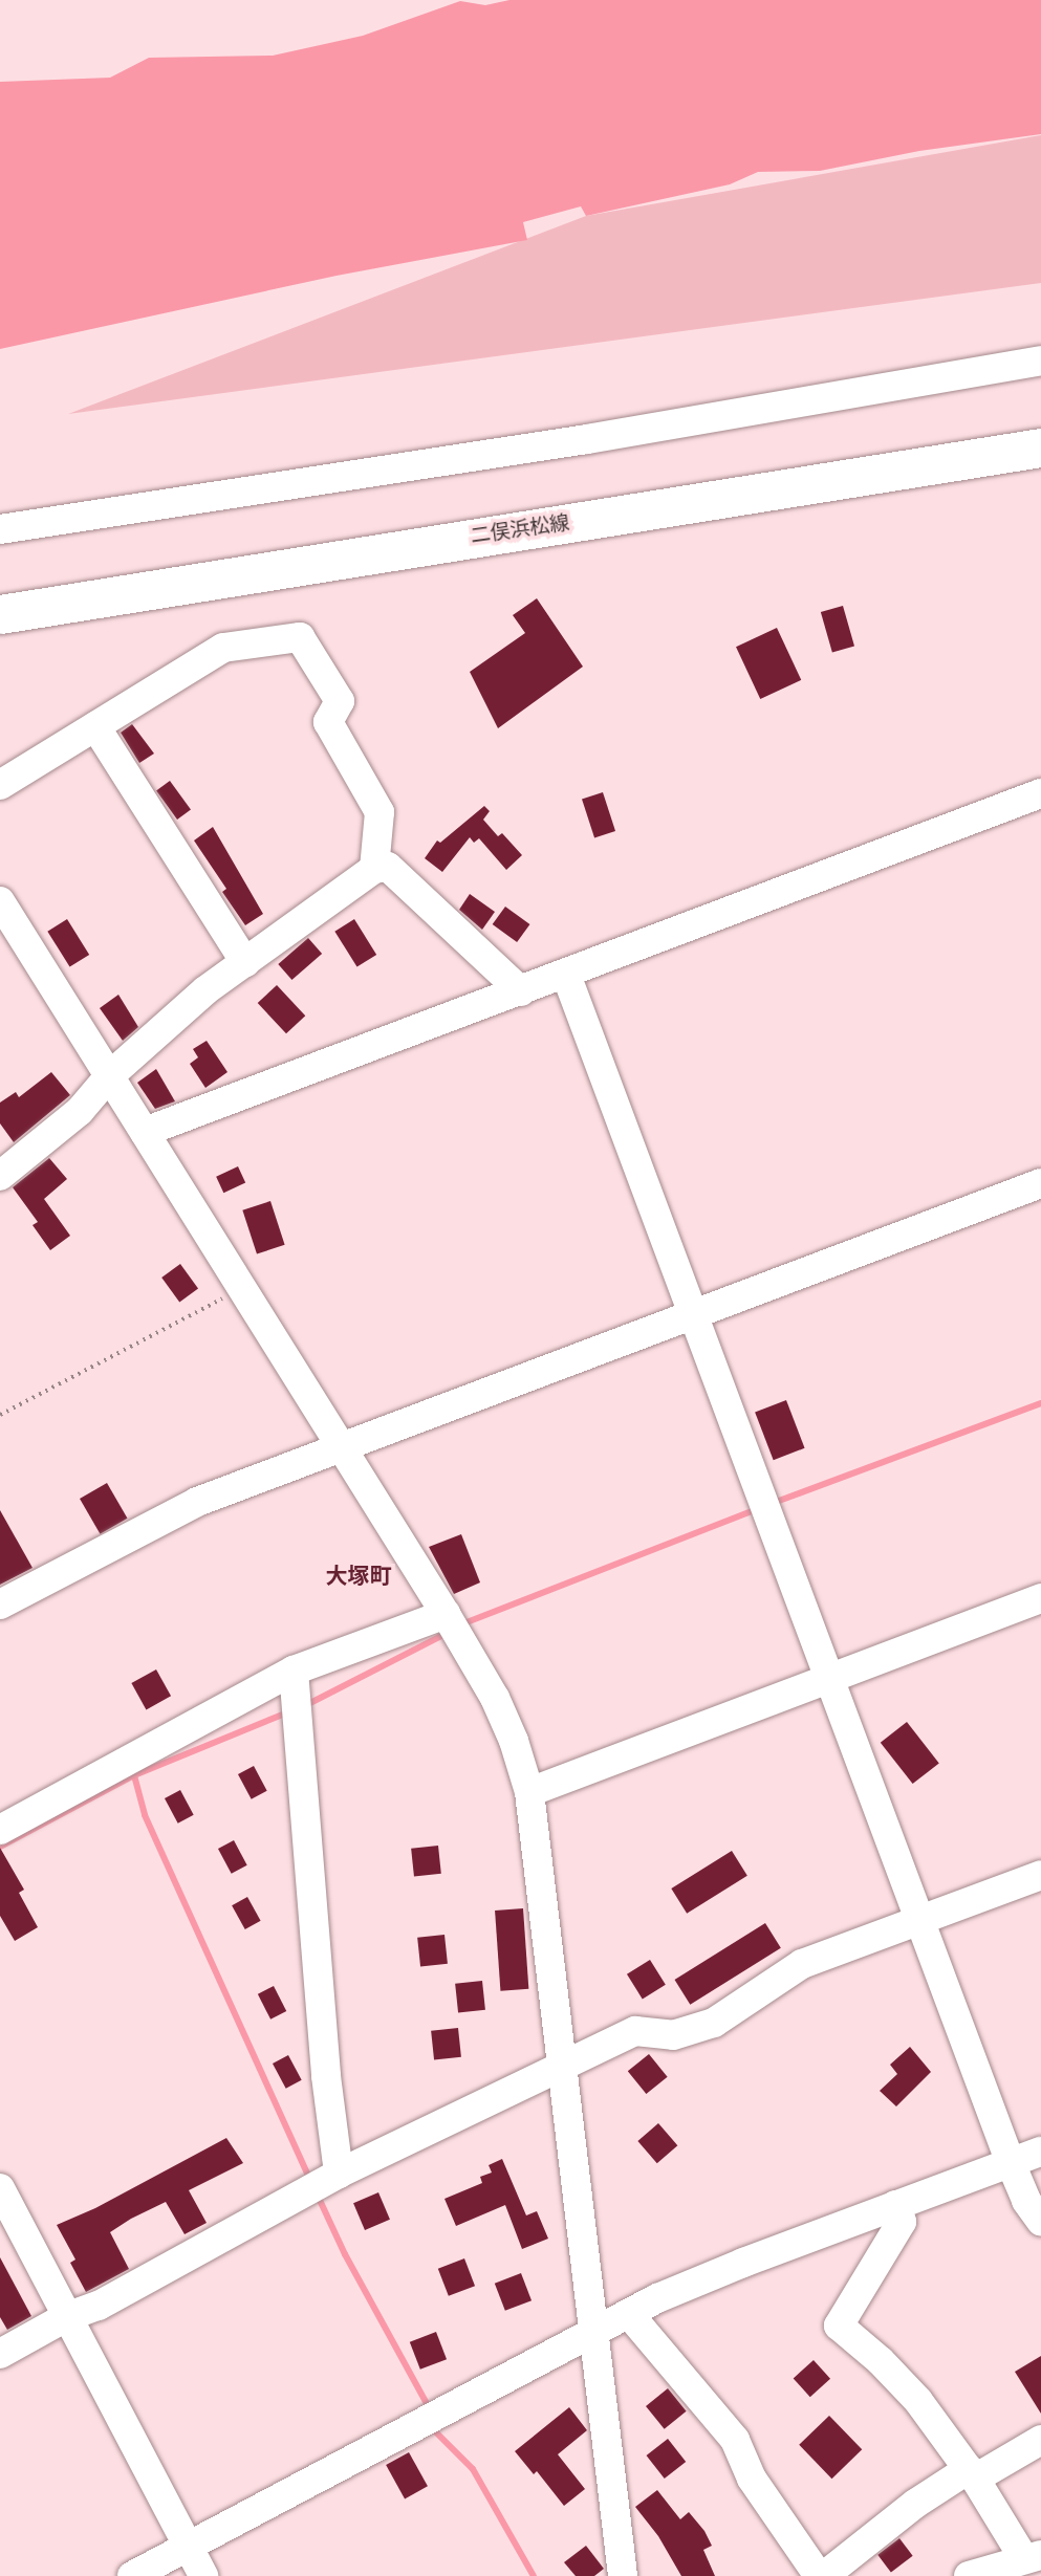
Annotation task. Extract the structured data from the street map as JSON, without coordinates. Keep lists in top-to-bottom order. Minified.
{"streets":{"main road":["二俣浜松線"]},"districts":["大塚町"]}
